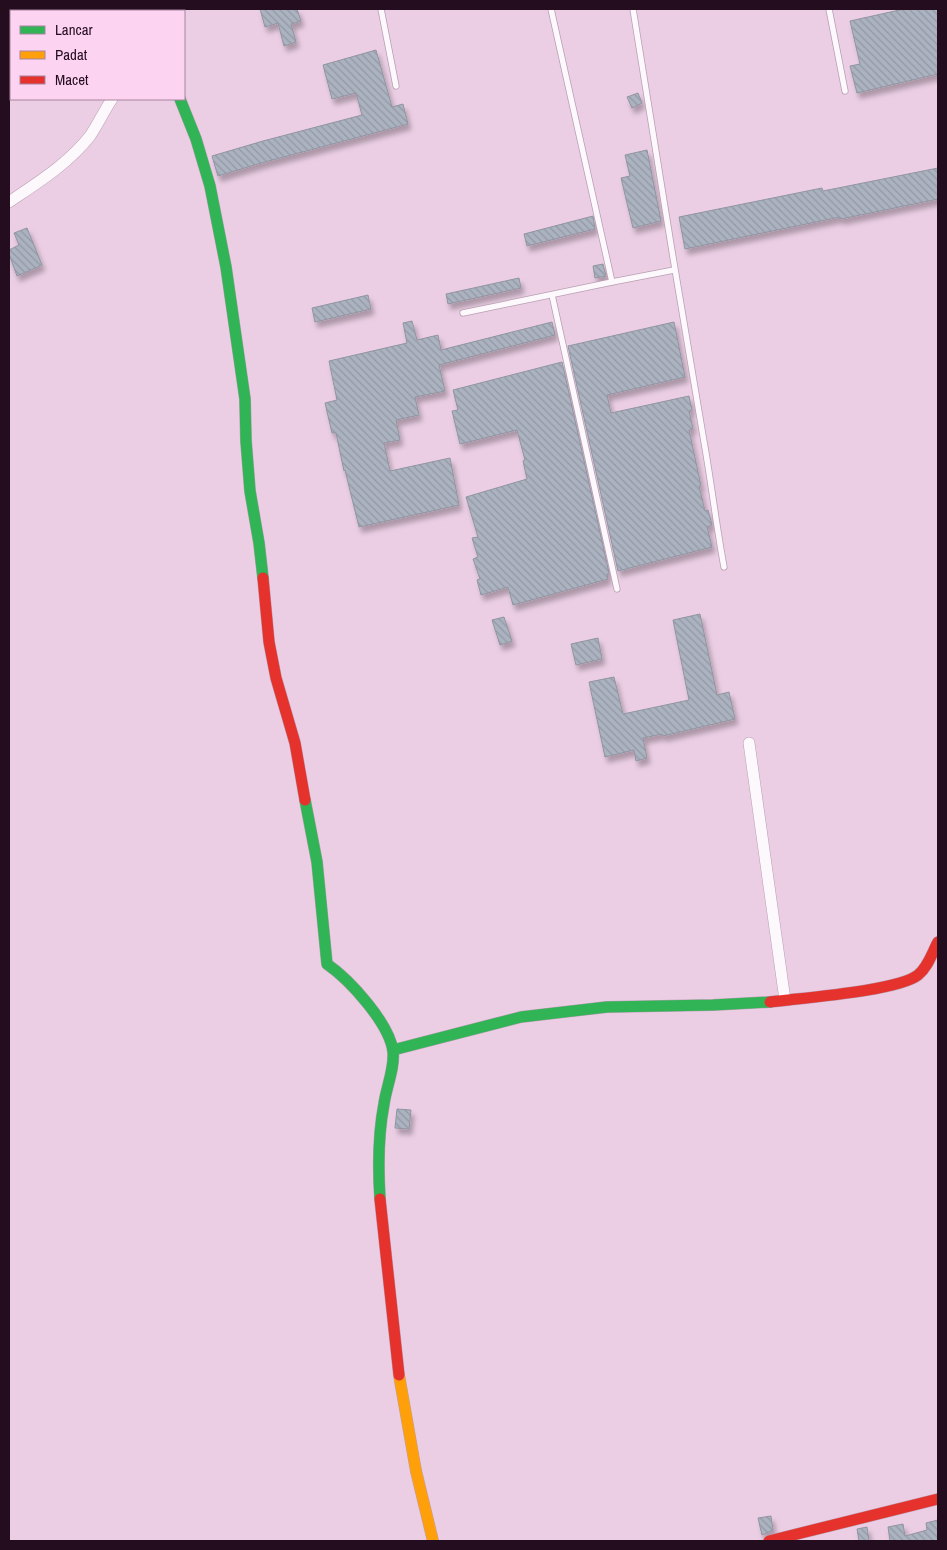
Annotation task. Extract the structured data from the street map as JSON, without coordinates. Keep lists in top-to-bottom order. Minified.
{"legend":["Lancar","Padat","Macet"]}
